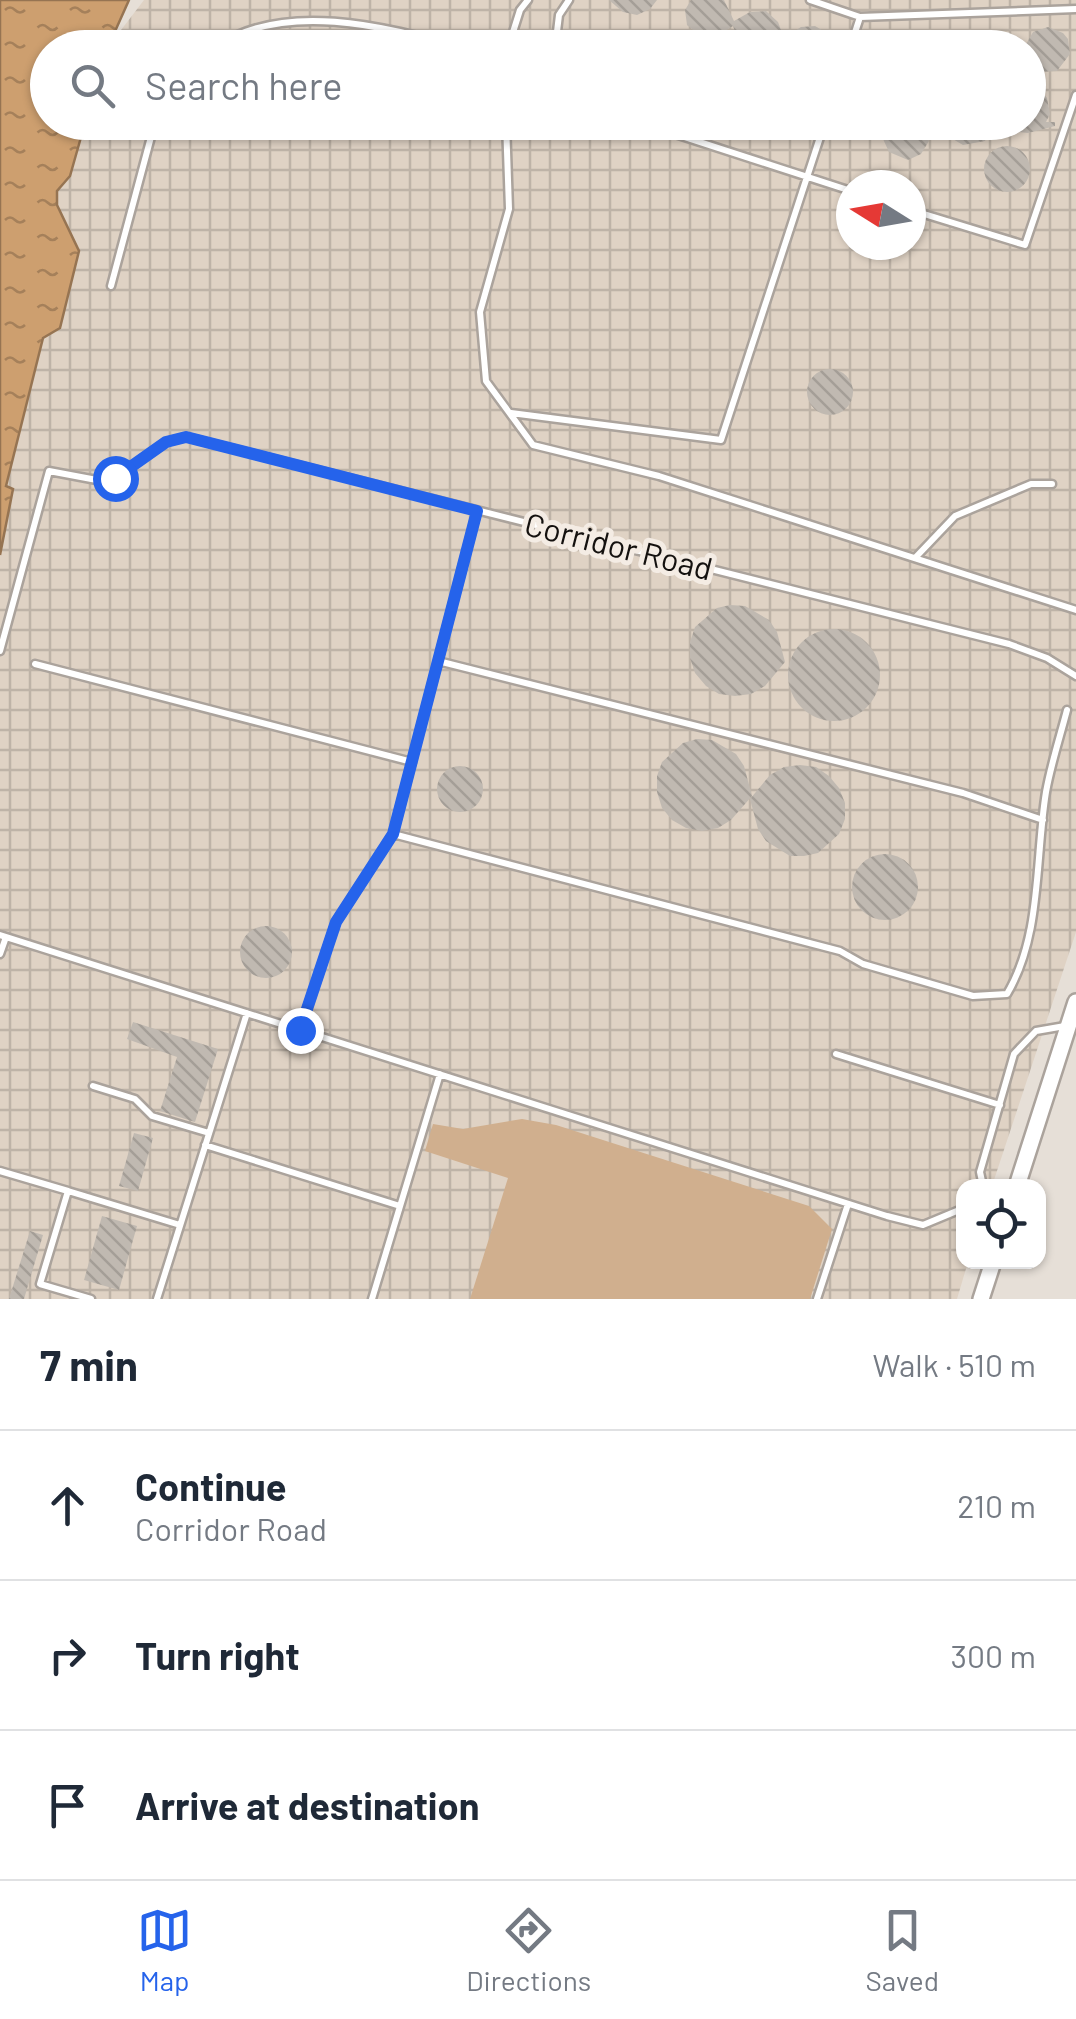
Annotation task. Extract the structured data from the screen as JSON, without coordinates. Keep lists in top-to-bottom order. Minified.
{"streets":{"lane":["Corridor Road"]},"north":"left","page":{"search":"Search here","heading":["7 min","Walk · 510 m"],"list":[["Continue","Corridor Road","210 m"],["Turn right","300 m"],"Arrive at destination"],"nav":["Map","Directions","Saved"]}}
